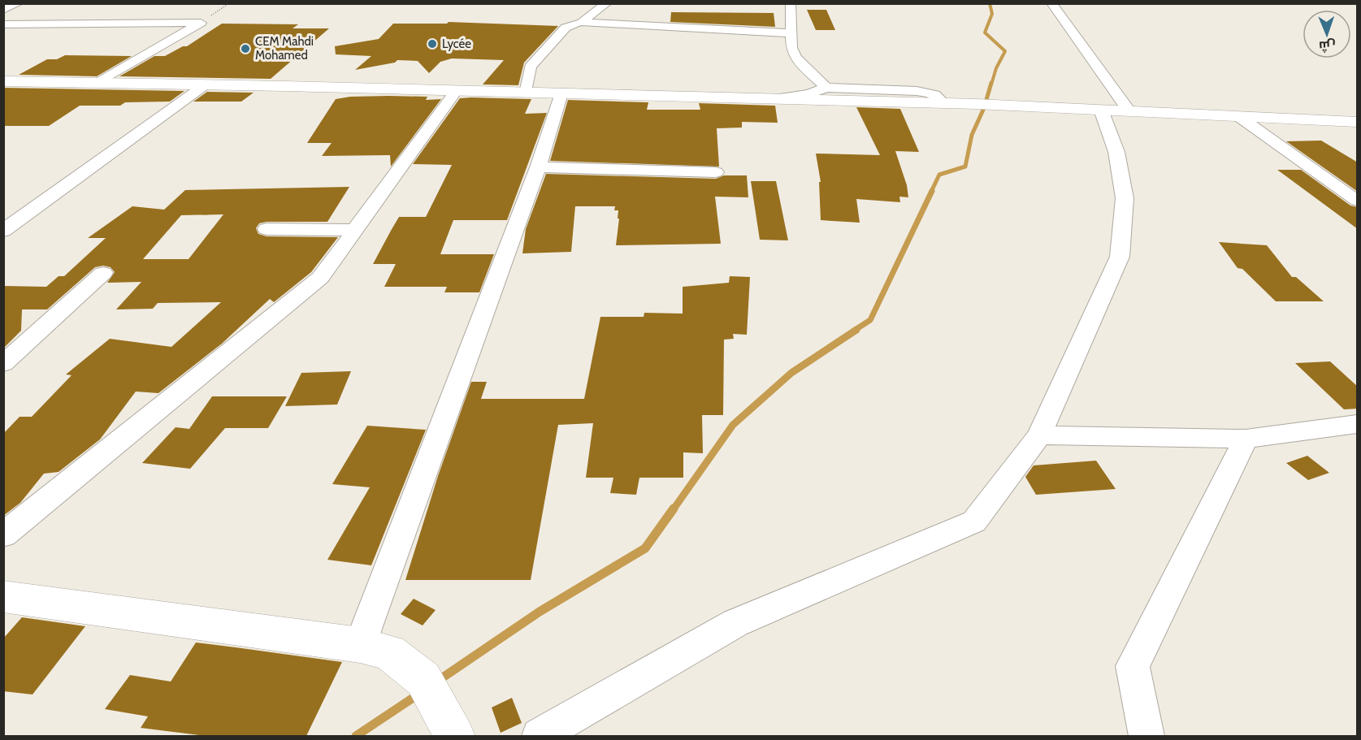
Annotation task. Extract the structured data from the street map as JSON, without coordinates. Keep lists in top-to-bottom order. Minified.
{"places":["Lycée","CEM Mahdi Mohamed"],"north":"bottom"}
